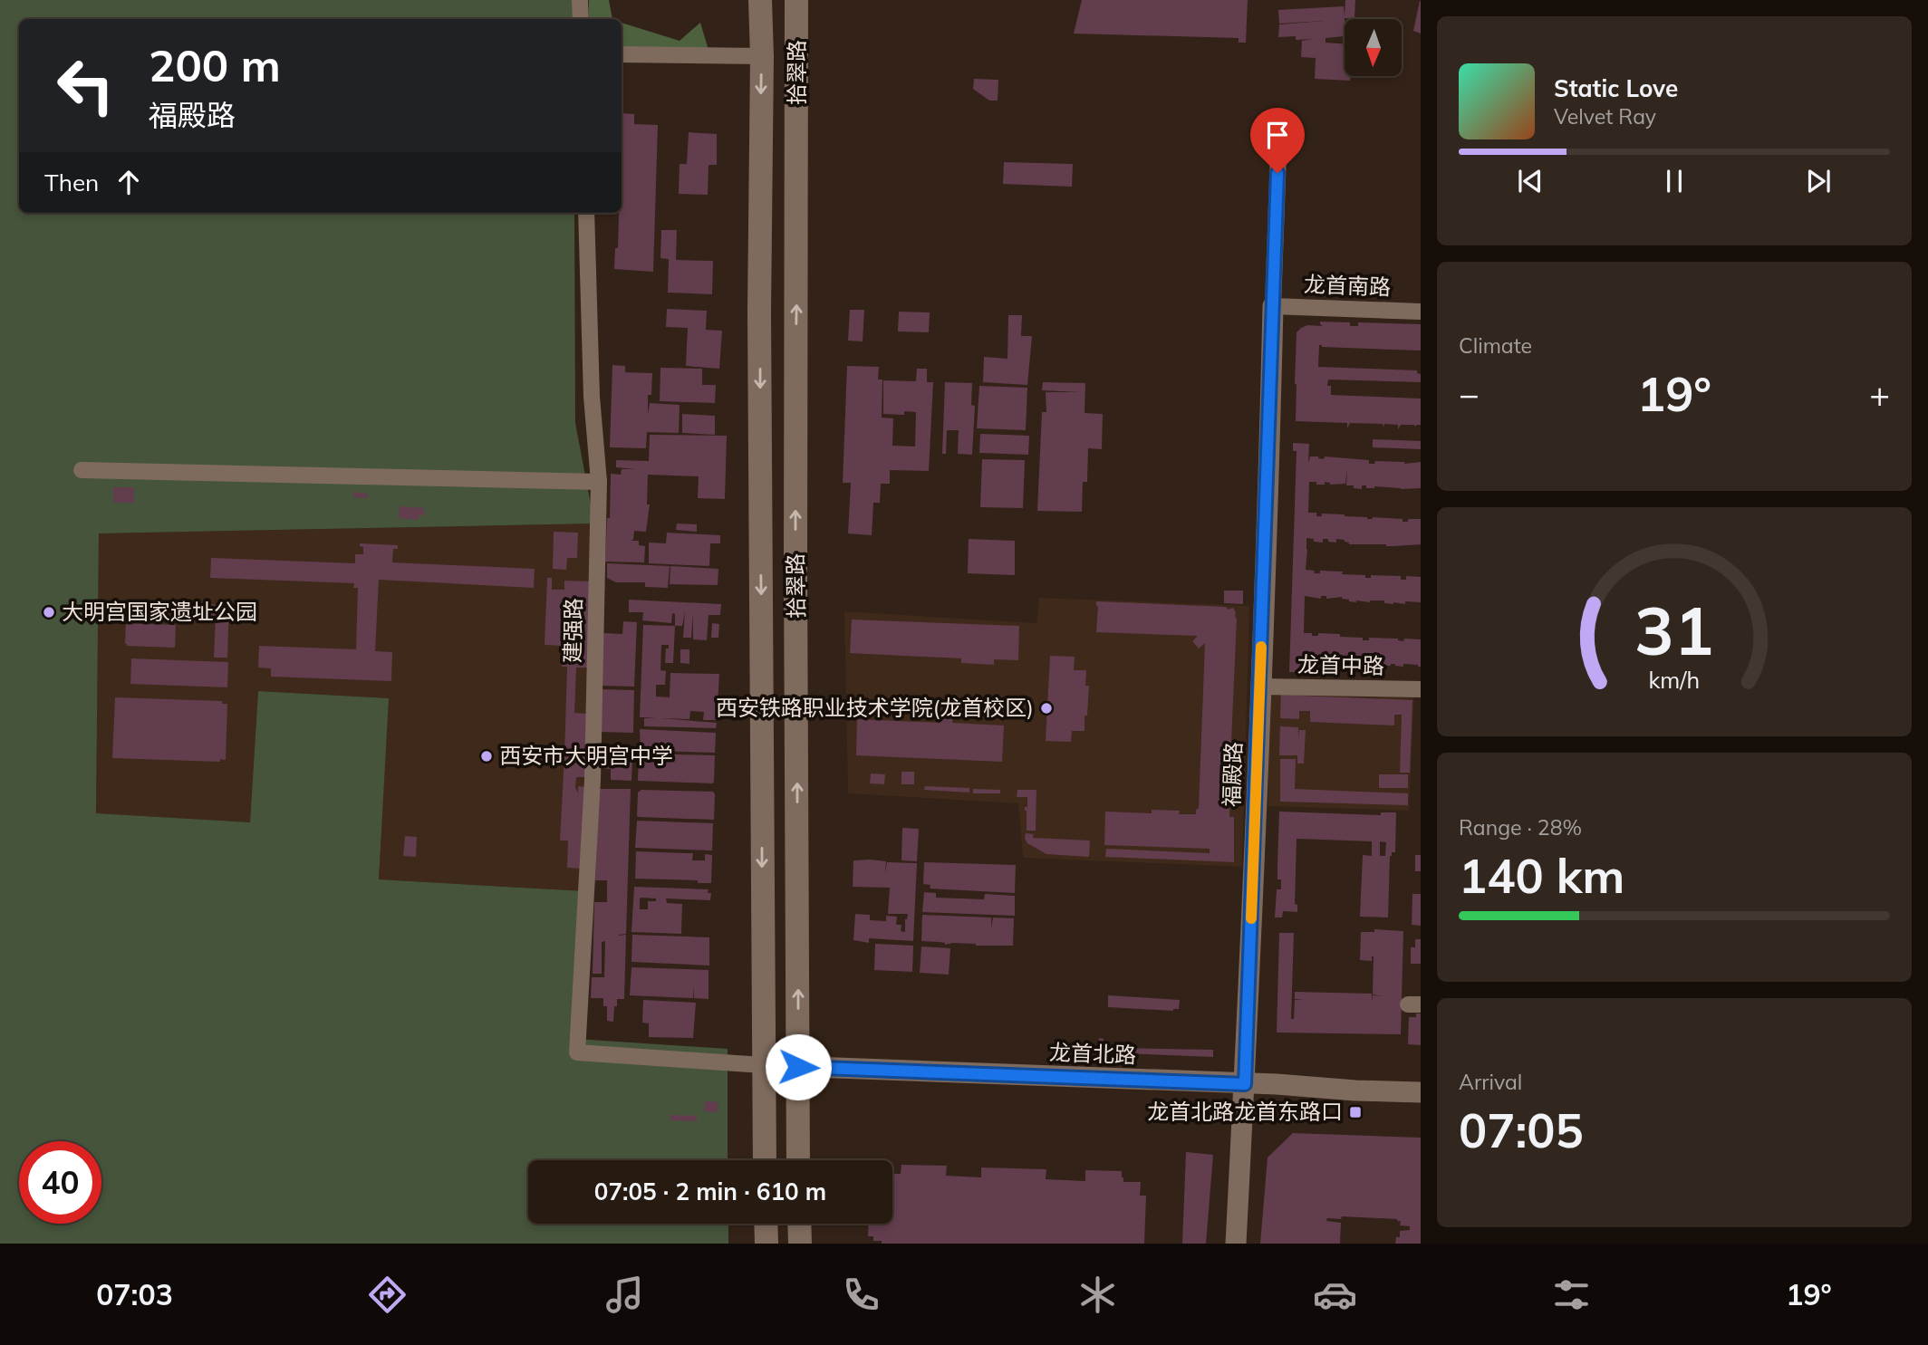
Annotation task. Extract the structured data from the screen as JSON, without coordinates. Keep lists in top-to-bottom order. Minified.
{"streets":{"main road":["拾翠路"],"street":["龙首南路","建强路","龙首中路","福殿路","龙首北路"]},"crossings":[["拾翠路","建强路"],["拾翠路","龙首北路"],["龙首南路","福殿路"],["建强路","龙首北路"],["龙首中路","福殿路"],["福殿路","龙首北路"]],"places":{"other":["大明宫国家遗址公园","西安铁路职业技术学院(龙首校区)","西安市大明宫中学"],"transit":["龙首北路龙首东路口"]},"north":"bottom","page":{"turn":["200 m","福殿路"],"song":["Static Love","Velvet Ray"],"then":"Then","tile":["Climate",["Range · 28%","140 km"],["Arrival","07:05"]],"heat":["−","19°","+"],"limit":"40","trip":"07:05 · 2 min · 610 m","tabs":["07:03","19°"],"gauge":["31","km/h"]}}
